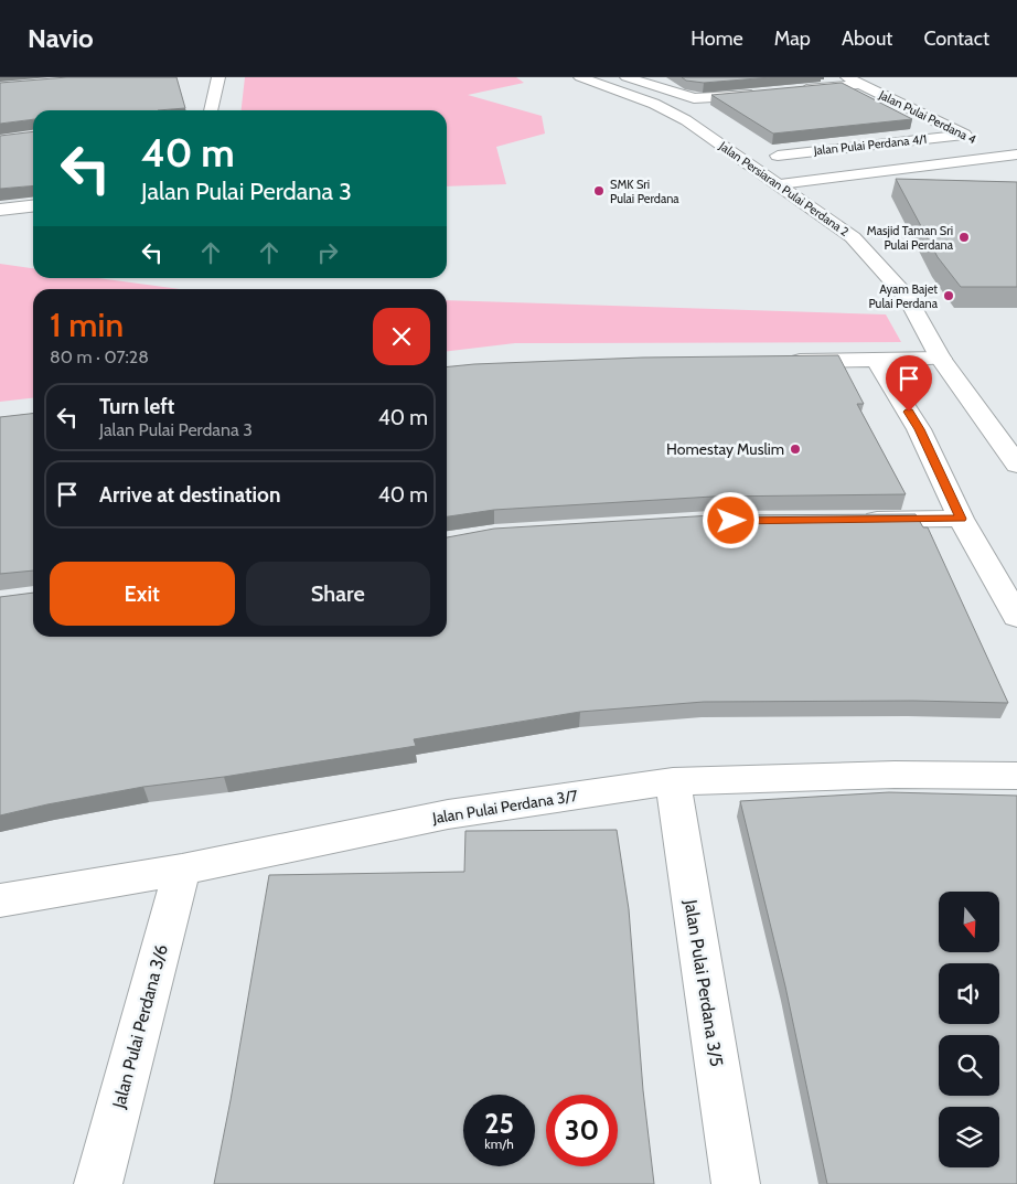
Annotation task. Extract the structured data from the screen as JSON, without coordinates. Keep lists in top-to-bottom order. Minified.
{"streets":{"street":["Jalan Pulai Perdana 4","Jalan Pulai Perdana 4/1","Jalan Persiaran Pulai Perdana 2","Jalan Pulai Perdana 3/7","Jalan Pulai Perdana 3/5","Jalan Pulai Perdana 3/6"]},"crossings":[["Jalan Pulai Perdana 4","Jalan Pulai Perdana 4/1"],["Jalan Pulai Perdana 3/7","Jalan Pulai Perdana 3/5"],["Jalan Pulai Perdana 3/7","Jalan Pulai Perdana 3/6"]],"places":["SMK Sri Pulai Perdana","Masjid Taman Sri Pulai Perdana","Ayam Bajet Pulai Perdana","Homestay Muslim"],"north":"bottom","page":{"header":"Navio","nav":["Home","Map","About","Contact"],"turn":["40 m","Jalan Pulai Perdana 3"],"heading":["1 min","80 m · 07:28"],"list":[{"name":"Turn left","note":"Jalan Pulai Perdana 3","value":"40 m"},{"name":"Arrive at destination","value":"40 m"}],"buttons":["Exit","Share"],"speed":"25 km/h","limit":"30"}}
